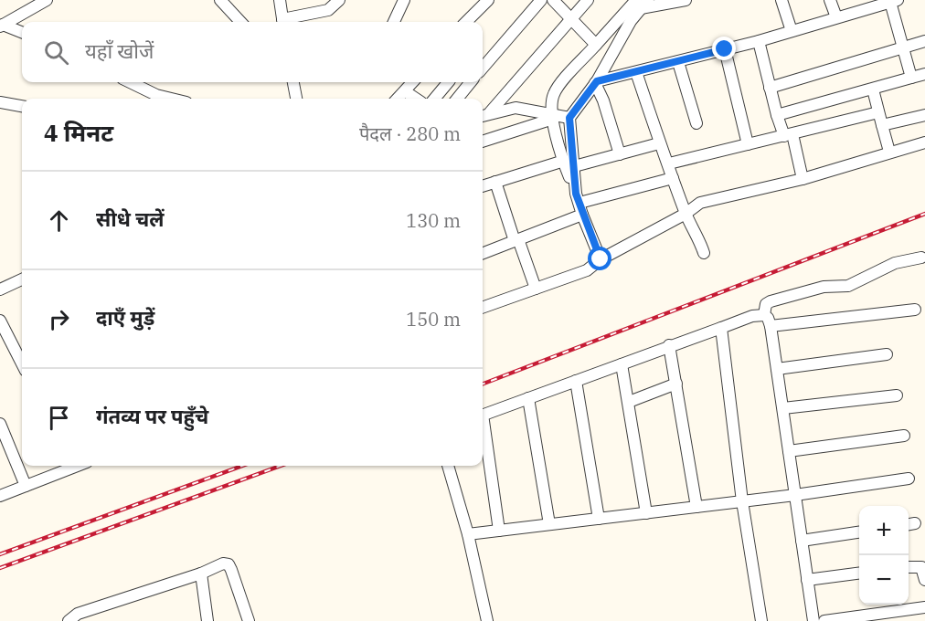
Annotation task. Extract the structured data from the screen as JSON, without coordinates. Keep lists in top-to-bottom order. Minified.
{"page":{"search":"यहाँ खोजें","heading":["4 मिनट","पैदल · 280 m"],"list":[["सीधे चलें","130 m"],["दाएँ मुड़ें","150 m"],"गंतव्य पर पहुँचे"],"map_buttons":["+","−"]}}
